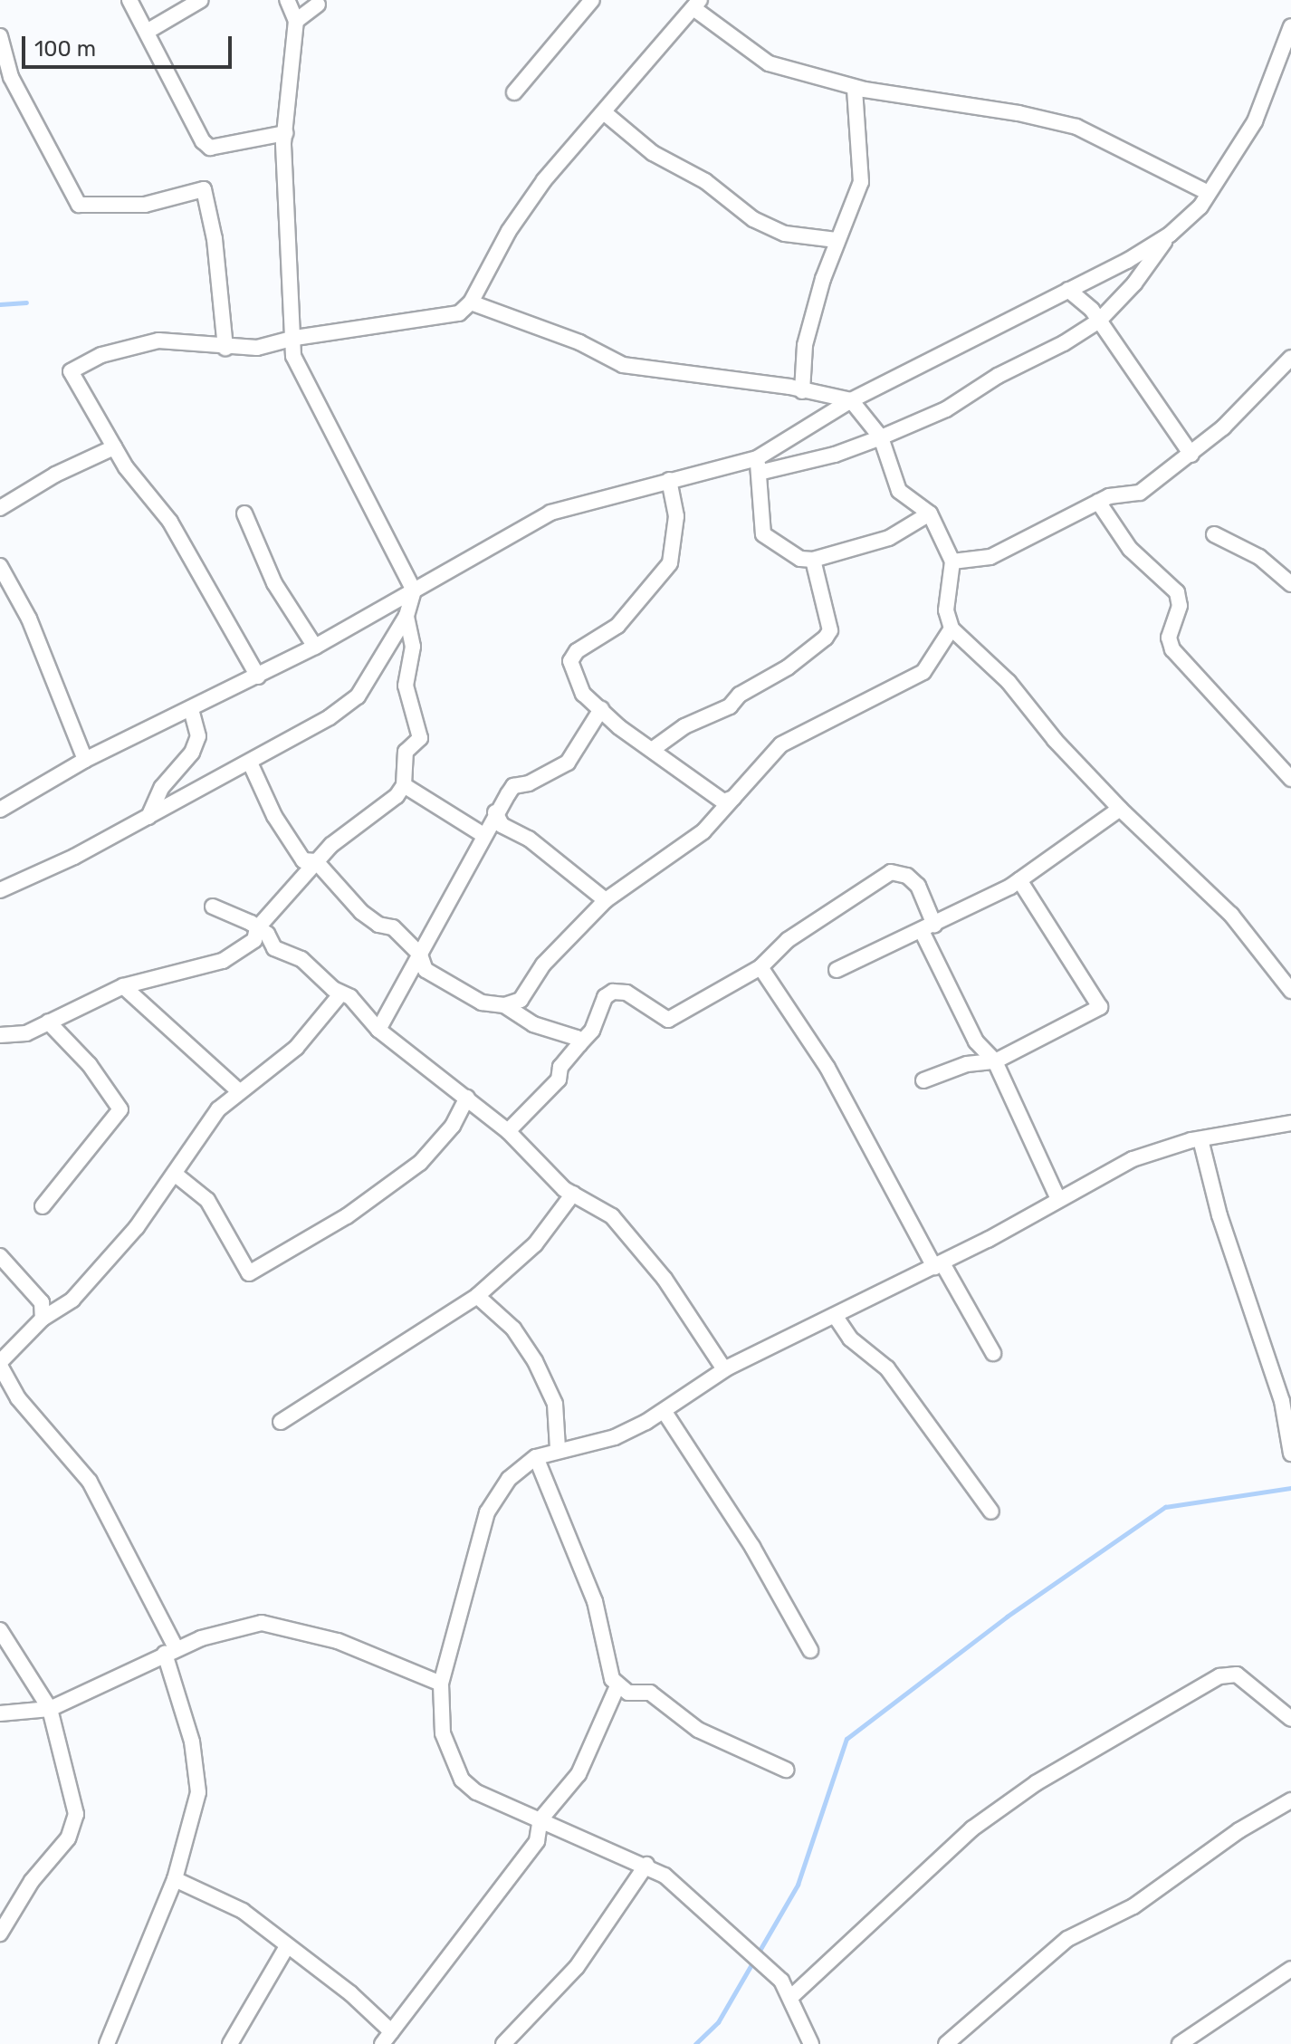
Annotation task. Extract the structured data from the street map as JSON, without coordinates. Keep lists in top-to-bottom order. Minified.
{"scale_bar":"100 m"}
